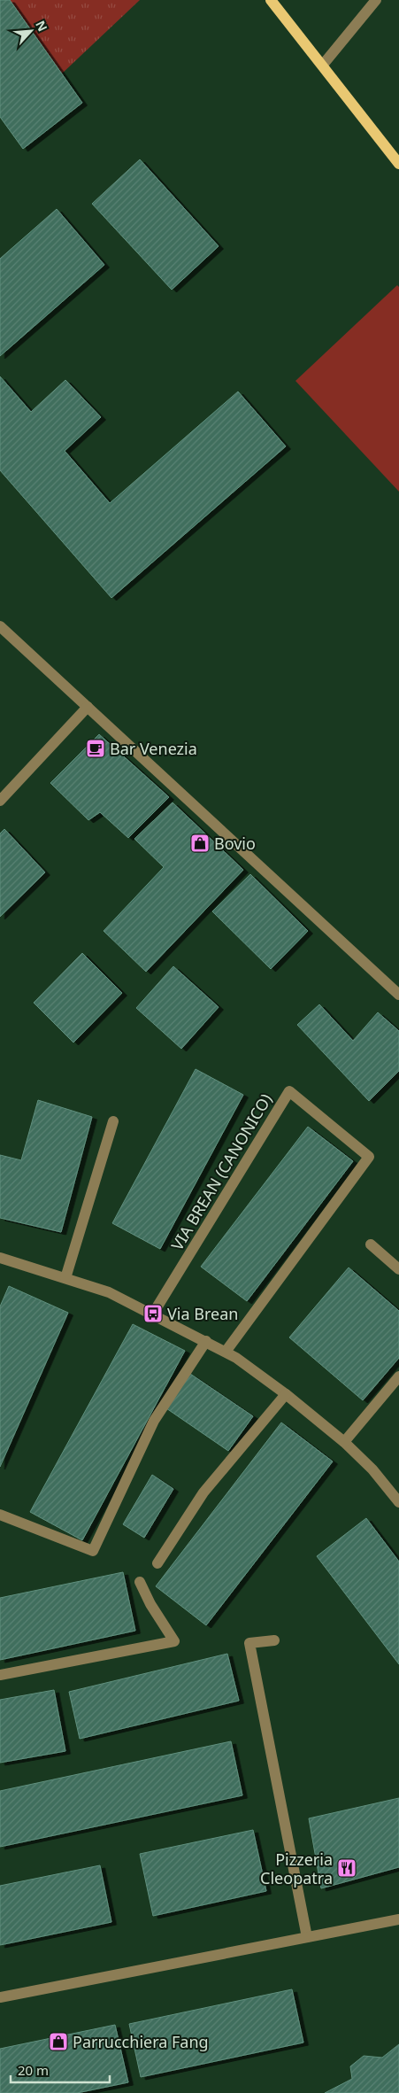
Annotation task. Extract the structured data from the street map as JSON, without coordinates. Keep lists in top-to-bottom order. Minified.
{"streets":{"street":["VIA BREAN (CANONICO)"]},"places":{"cafe":["Bar Venezia"],"shop":["Bovio","Parrucchiera Fang"],"bus stop":["Via Brean"],"restaurant":["Pizzeria Cleopatra"]},"scale_bar":"20 m","north":"top right"}
